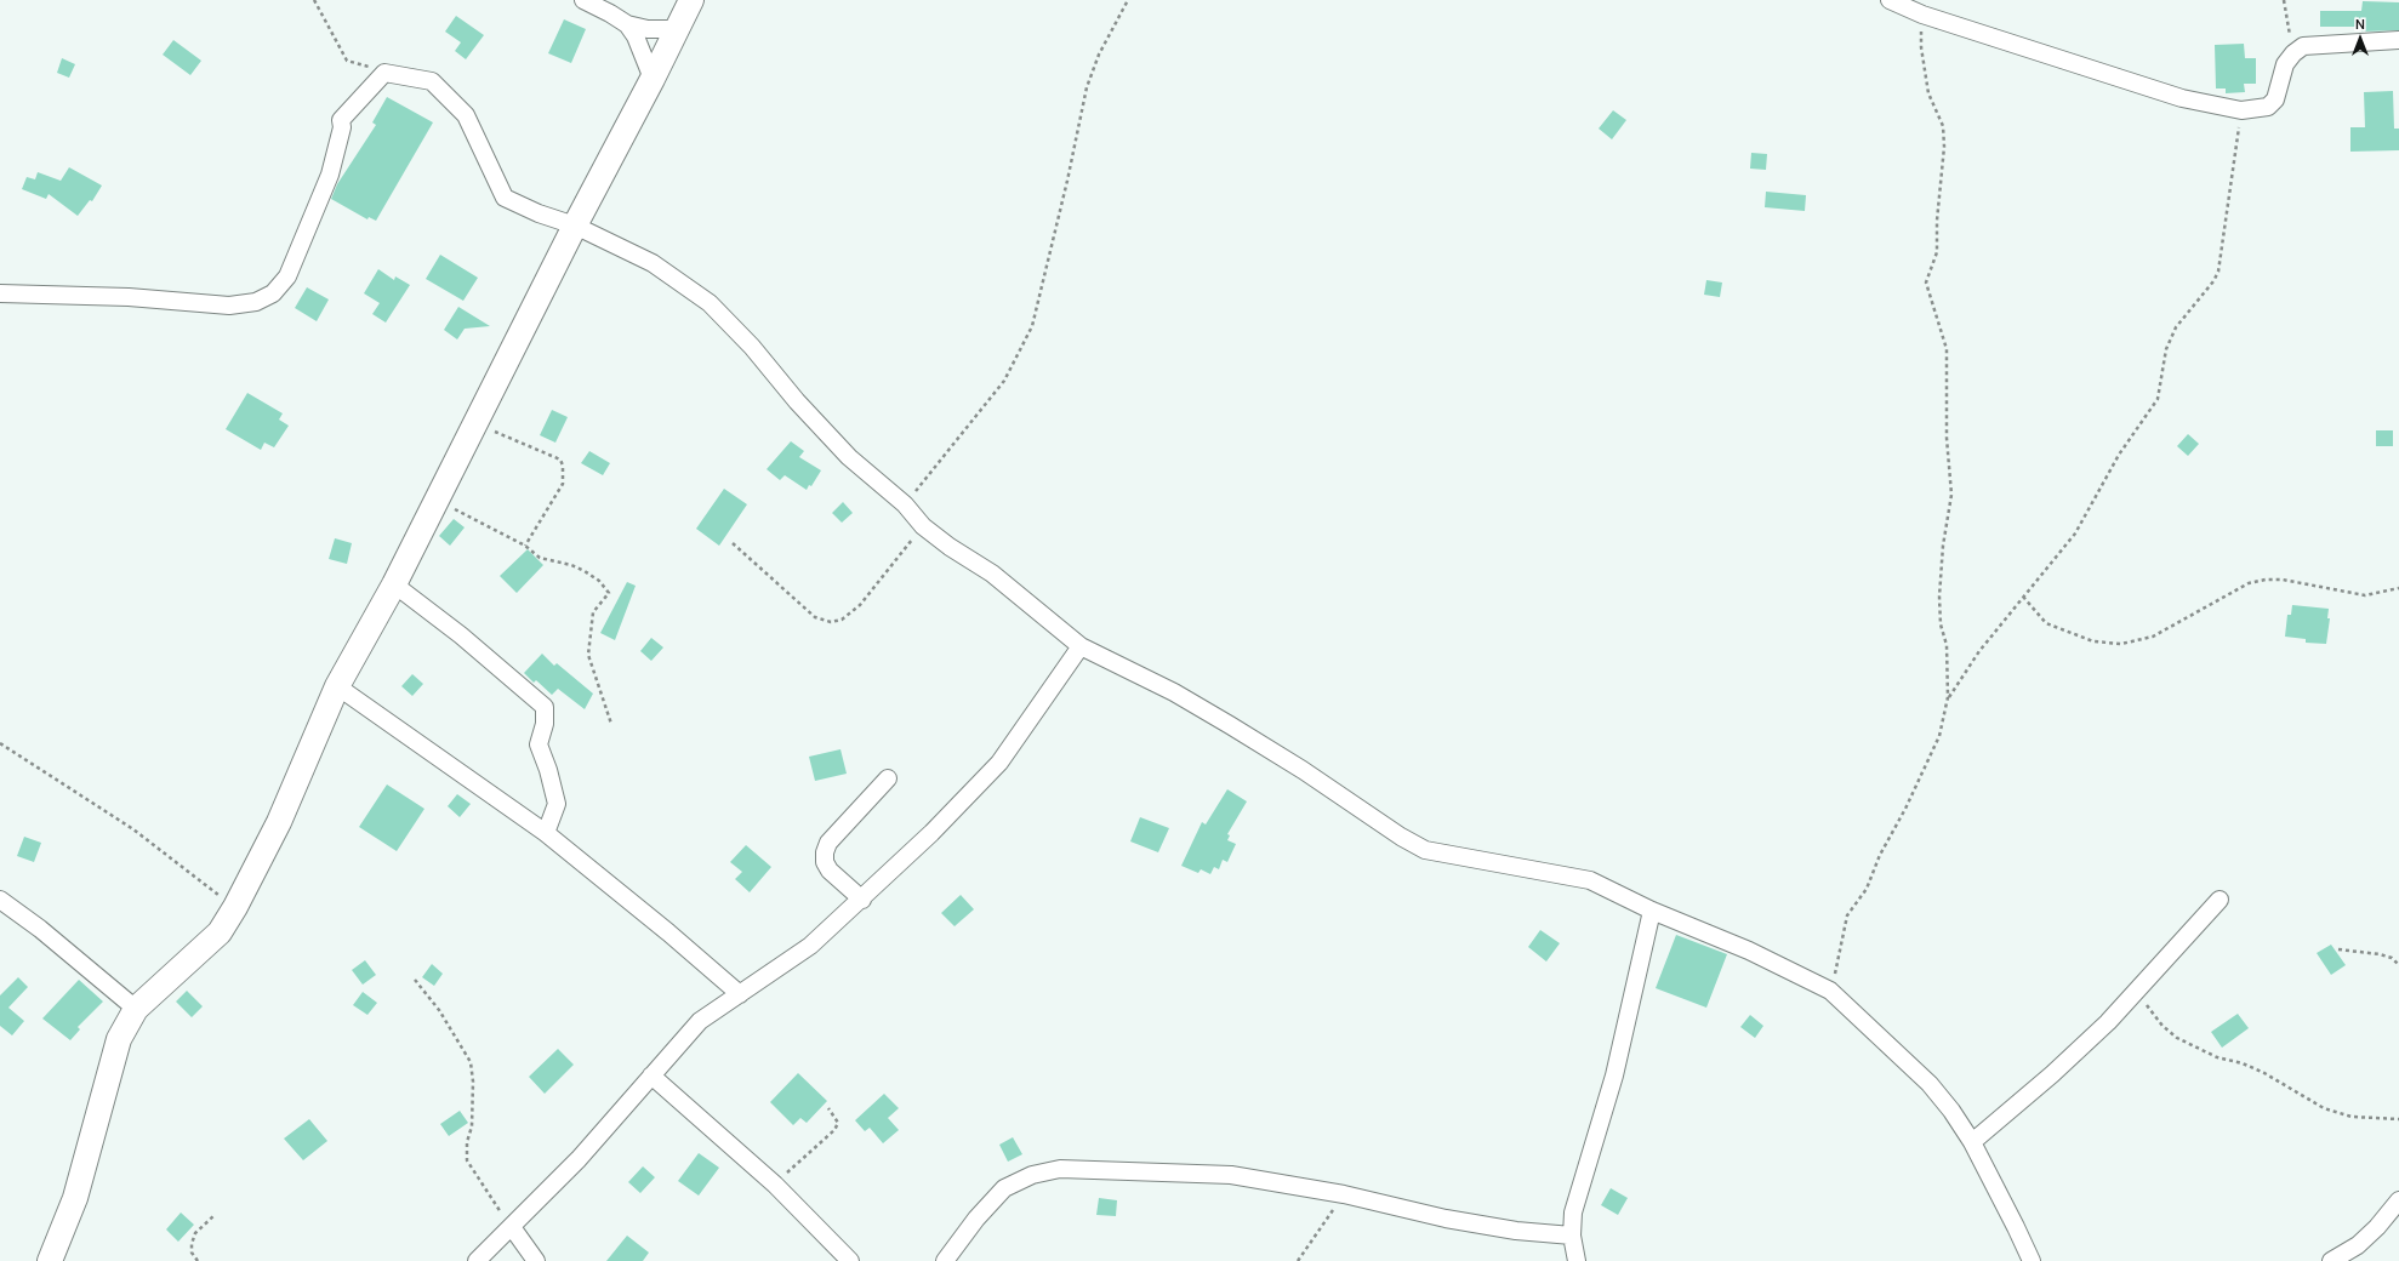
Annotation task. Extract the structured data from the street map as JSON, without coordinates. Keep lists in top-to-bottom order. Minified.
{"north":"top"}
